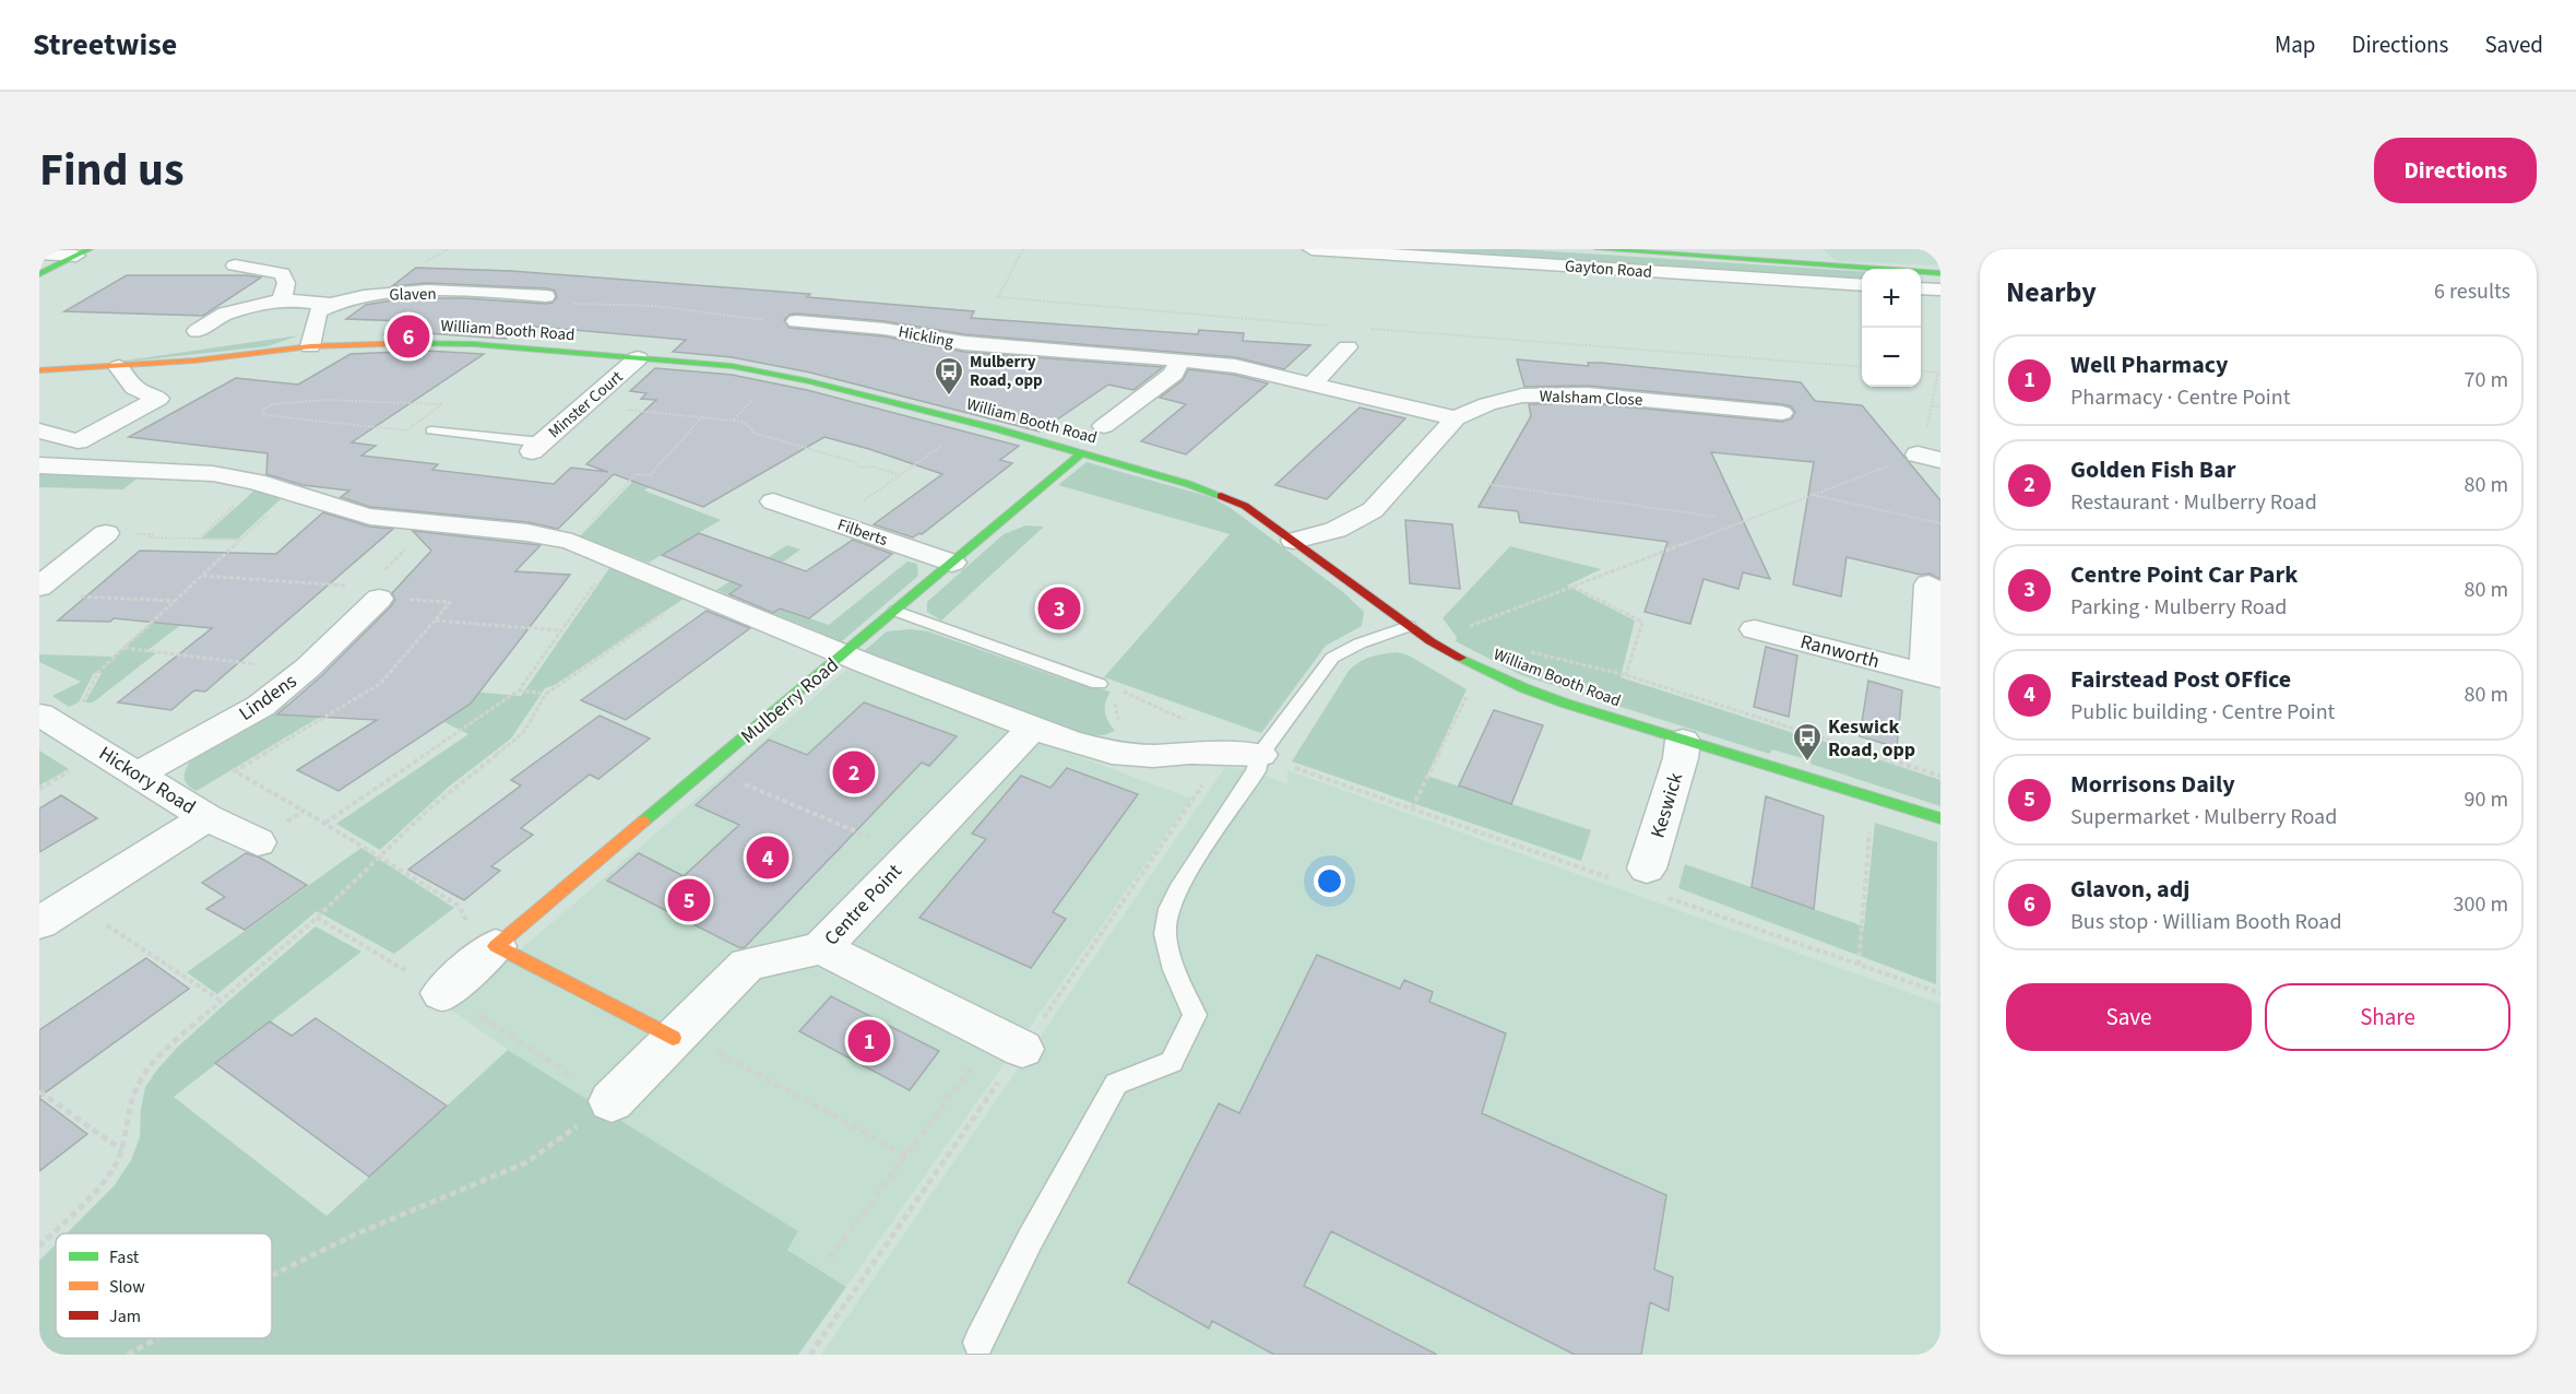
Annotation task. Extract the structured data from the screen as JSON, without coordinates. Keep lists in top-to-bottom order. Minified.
{"streets":{"street":["Gayton Road","Glaven","William Booth Road","Hickling","Walsham Close","Minster Court","Filberts","Ranworth","Lindens","Mulberry Road","Hickory Road","Keswick","Centre Point"]},"crossings":[["William Booth Road","Walsham Close"],["William Booth Road","Minster Court"],["William Booth Road","Mulberry Road"],["William Booth Road","Keswick"],["Hickling","Walsham Close"],["Filberts","Mulberry Road"],["Lindens","Hickory Road"]],"places":{"bus stop":["Mulberry Road, opp","Keswick Road, opp"]},"legend":["Fast","Slow","Jam"],"page":{"header":"Streetwise","nav":["Map","Directions","Saved"],"title":"Find us","buttons":["Directions",["Save","Share"]],"heading":["Nearby","6 results"],"map_buttons":["+","−"],"pins":["6","3","2","4","5","1"],"list":[{"mark":"1","name":"Well Pharmacy","note":"Pharmacy · Centre Point","value":"70 m"},{"mark":"2","name":"Golden Fish Bar","note":"Restaurant · Mulberry Road","value":"80 m"},{"mark":"3","name":"Centre Point Car Park","note":"Parking · Mulberry Road","value":"80 m"},{"mark":"4","name":"Fairstead Post OFfice","note":"Public building · Centre Point","value":"80 m"},{"mark":"5","name":"Morrisons Daily","note":"Supermarket · Mulberry Road","value":"90 m"},{"mark":"6","name":"Glavon, adj","note":"Bus stop · William Booth Road","value":"300 m"}]}}
